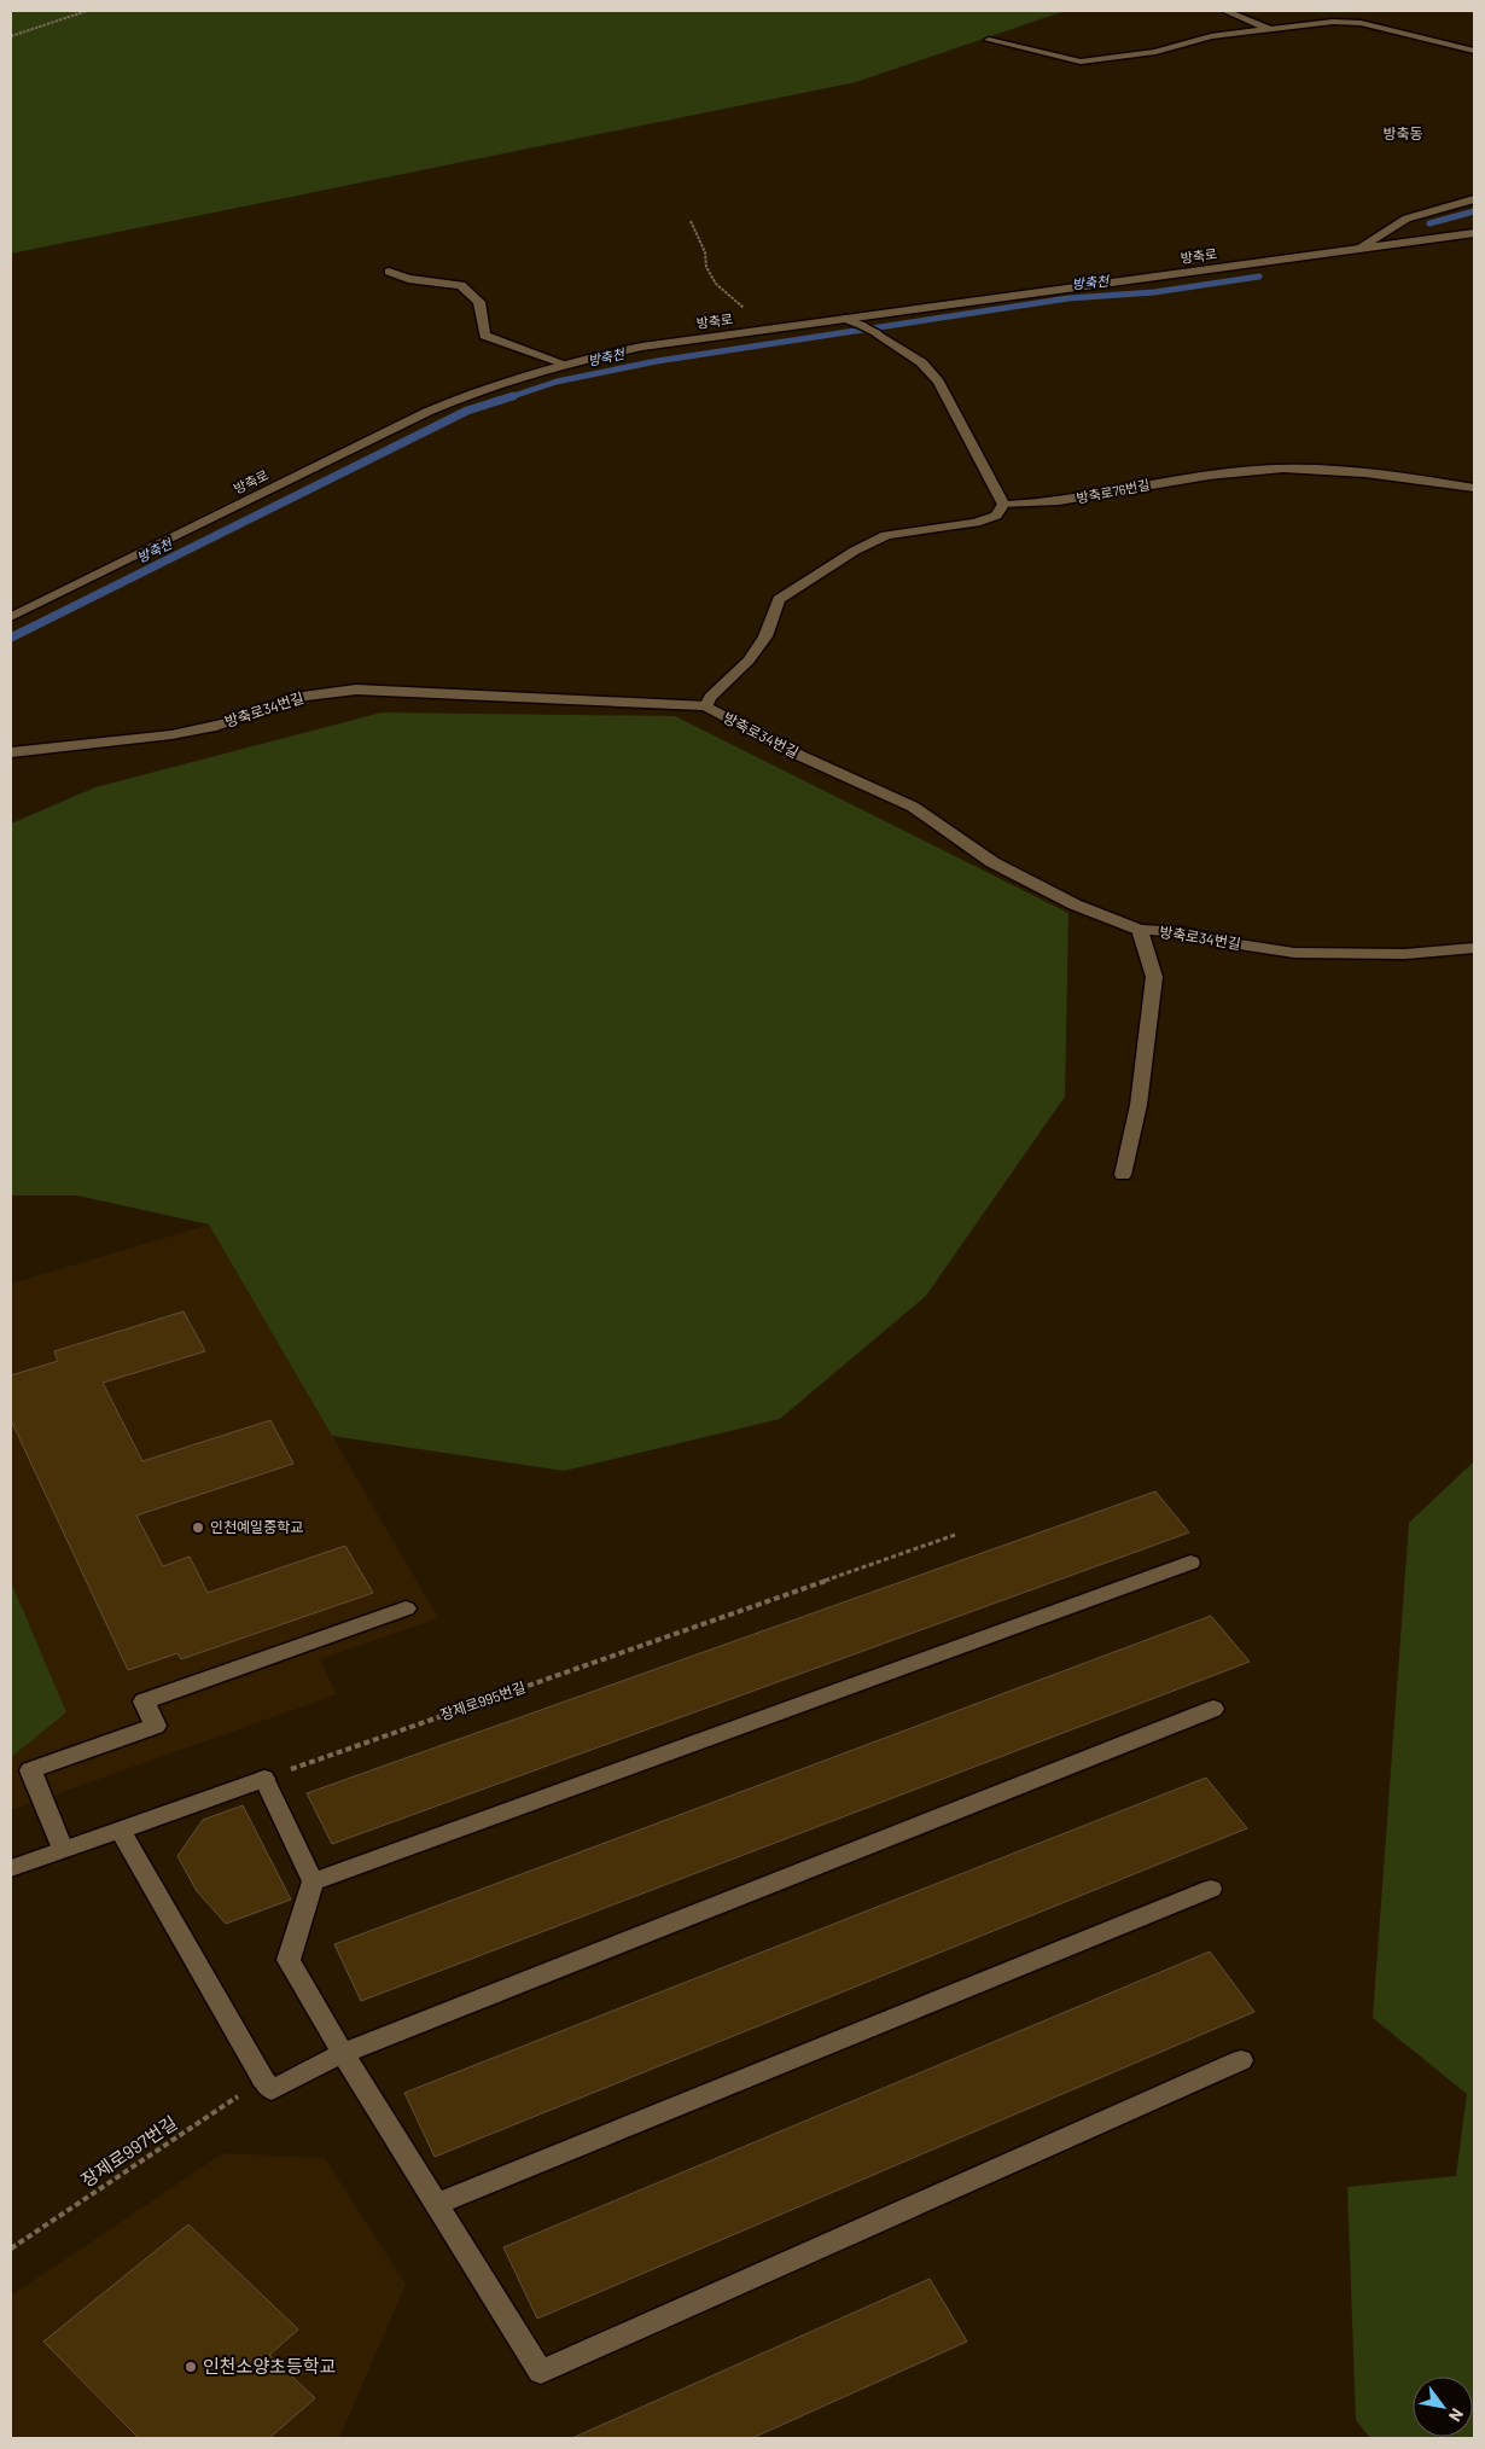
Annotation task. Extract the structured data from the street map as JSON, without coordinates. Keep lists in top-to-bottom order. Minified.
{"streets":{"street":["방축로","방축로76번길","방축로34번길"],"path":["장제로995번길","장제로997번길"]},"districts":["방축동"],"water":["방축천"],"places":["인천예일중학교","인천소양초등학교"],"north":"bottom right"}
